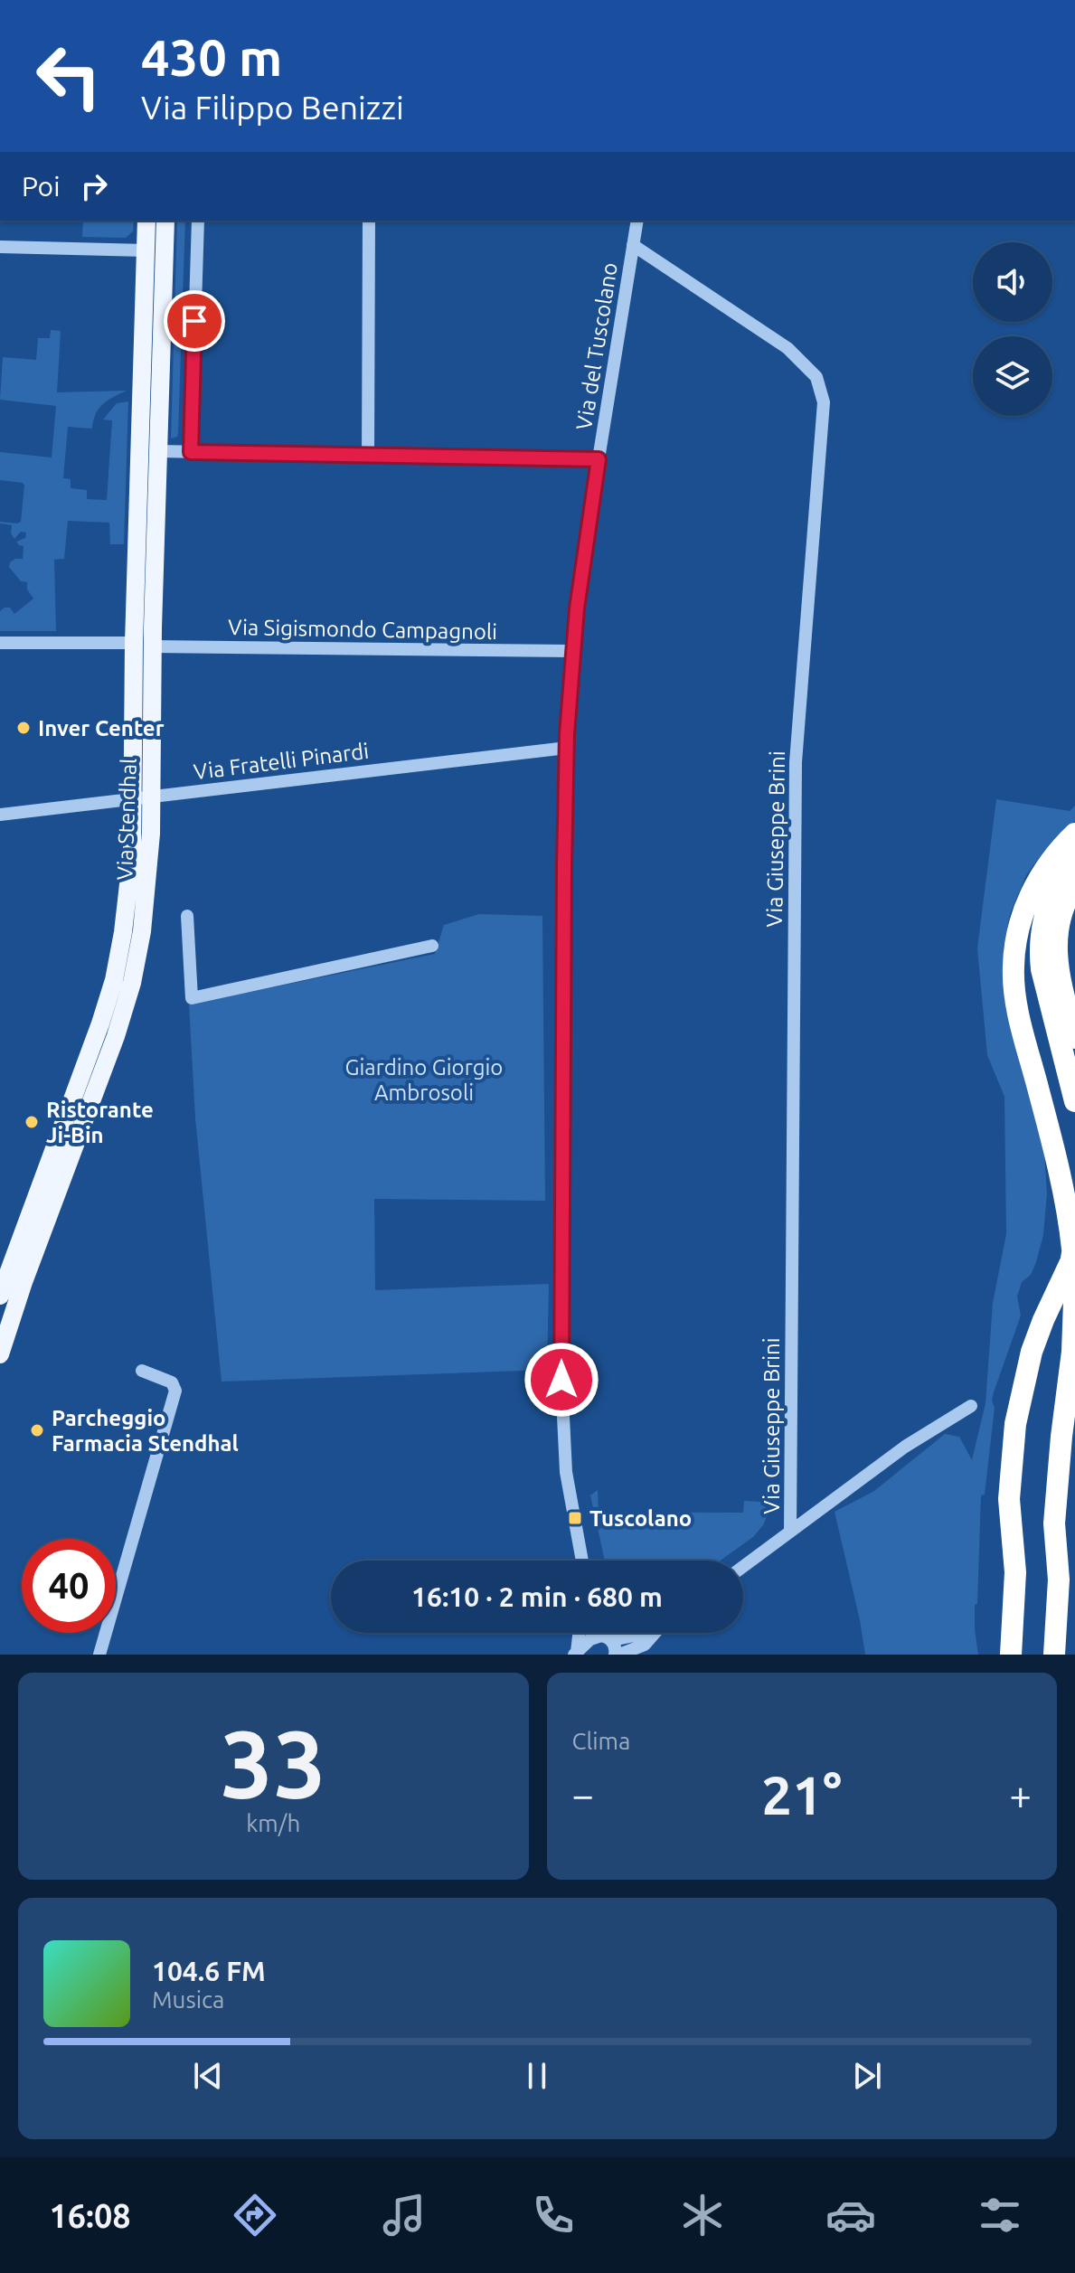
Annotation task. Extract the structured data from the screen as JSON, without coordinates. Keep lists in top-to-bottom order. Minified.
{"streets":{"main road":["Via Stendhal"],"street":["Via del Tuscolano","Via Sigismondo Campagnoli","Via Fratelli Pinardi","Via Giuseppe Brini"]},"crossings":[["Via del Tuscolano","Via Sigismondo Campagnoli"],["Via del Tuscolano","Via Fratelli Pinardi"],["Via del Tuscolano","Via Giuseppe Brini"],["Via Sigismondo Campagnoli","Via Stendhal"],["Via Fratelli Pinardi","Via Stendhal"]],"parks":["Giardino Giorgio Ambrosoli"],"places":{"other":["Inver Center","Ristorante Ji-Bin","Parcheggio Farmacia Stendhal"],"transit":["Tuscolano"]},"page":{"turn":["430 m","Via Filippo Benizzi"],"then":"Poi","limit":"40","trip":"16:10 · 2 min · 680 m","tile":[["33","km/h"],"Clima"],"heat":["−","21°","+"],"song":["104.6 FM","Musica"],"tabs":"16:08"}}
